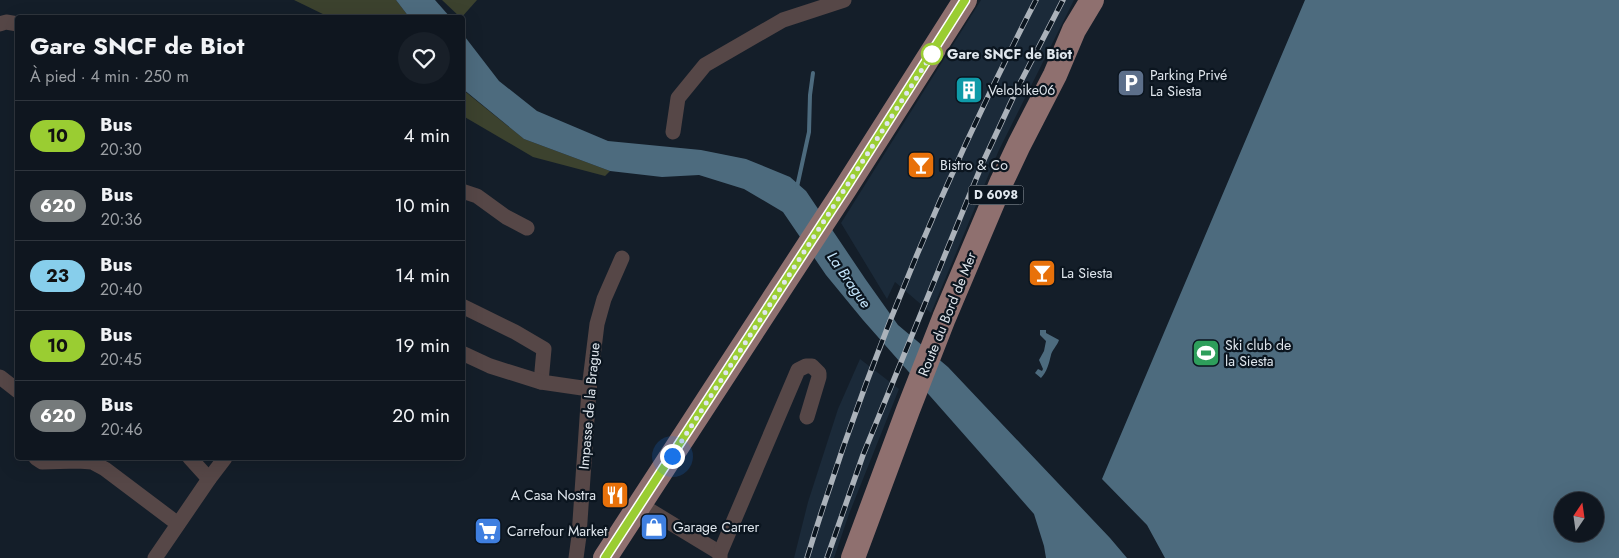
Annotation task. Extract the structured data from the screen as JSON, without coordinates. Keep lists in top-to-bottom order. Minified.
{"streets":{"main road":["D 6098","Route du Bord de Mer"],"street":["Impasse de la Brague"]},"water":["La Brague"],"places":{"other":["Gare SNCF de Biot"],"parking":["Parking Privé La Siesta"],"building":["Velobike06"],"bar":["Bistro & Co","La Siesta"],"sports":["Ski club de la Siesta"],"restaurant":["A Casa Nostra"],"shop":["Garage Carrer"],"supermarket":["Carrefour Market"]},"lines":["bus line 10"],"north":"top","page":{"heading":["Gare SNCF de Biot","À pied · 4 min · 250 m"],"list":[{"mark":"10","name":"Bus","note":"20:30","value":"4 min"},{"mark":"620","name":"Bus","note":"20:36","value":"10 min"},{"mark":"23","name":"Bus","note":"20:40","value":"14 min"},{"mark":"10","name":"Bus","note":"20:45","value":"19 min"},{"mark":"620","name":"Bus","note":"20:46","value":"20 min"}]}}
